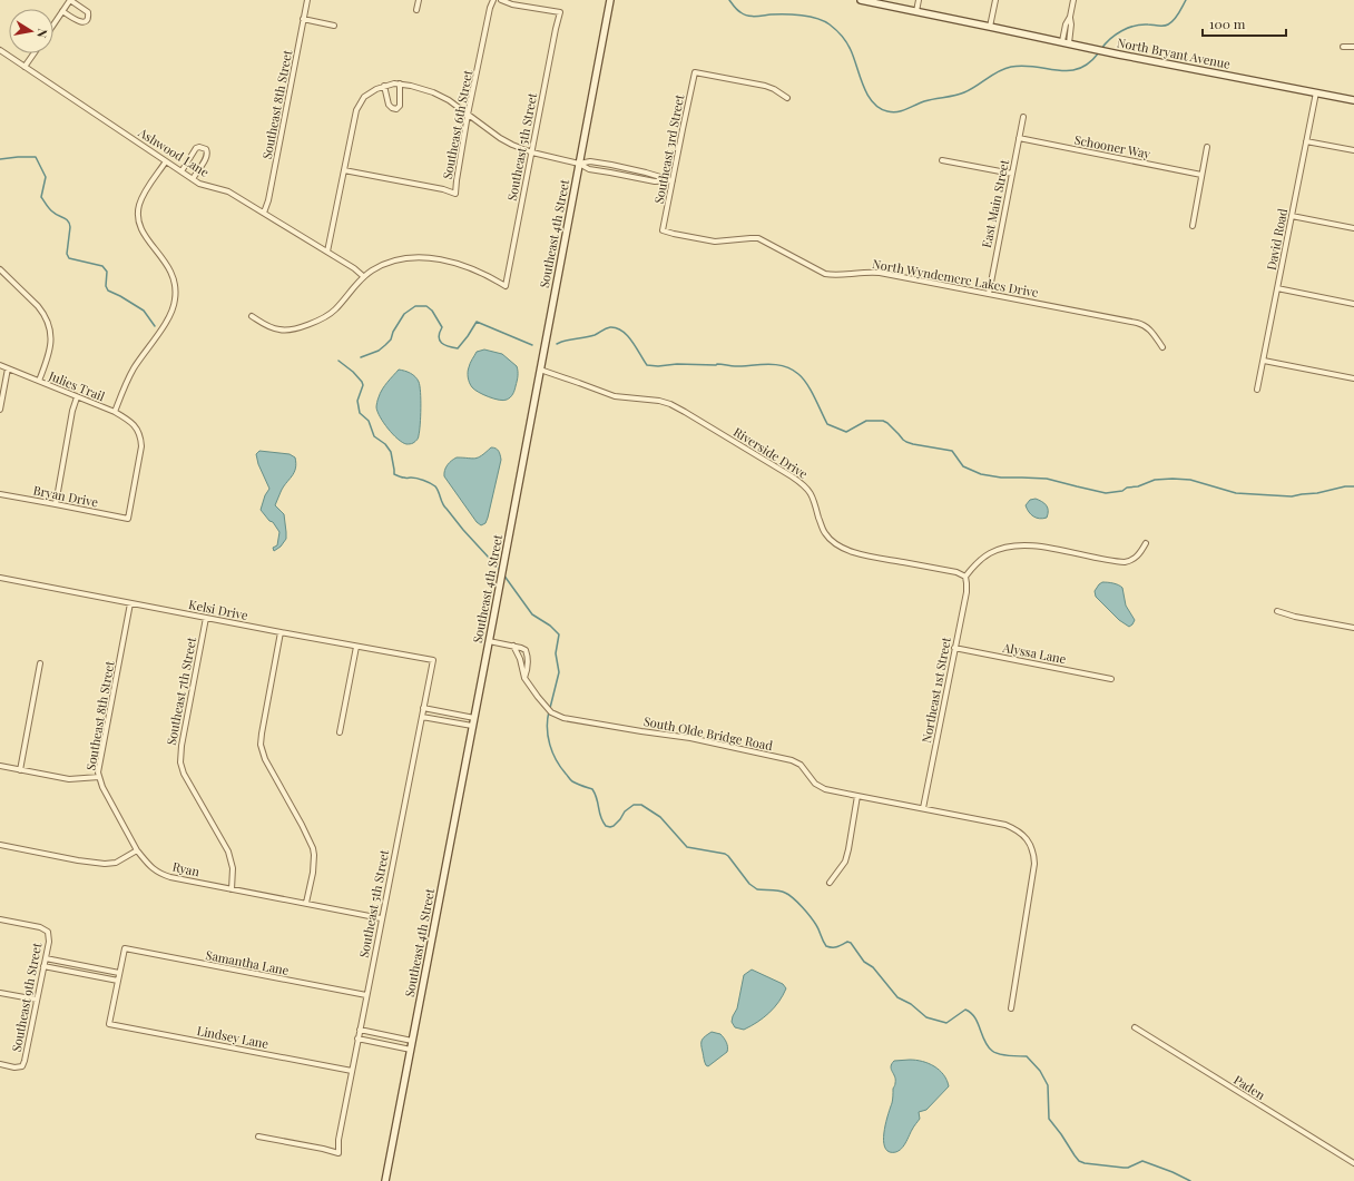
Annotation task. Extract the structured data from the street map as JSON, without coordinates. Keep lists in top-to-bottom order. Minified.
{"streets":{"main road":["North Bryant Avenue","Southeast 4th Street"],"street":["Southeast 8th Street","Southeast 6th Street","Southeast 5th Street","Schooner Way","Southeast 3rd Street","Ashwood Lane","East Main Street","David Road","North Wyndemere Lakes Drive","Julies Trail","Riverside Drive","Bryan Drive","Kelsi Drive","Alyssa Lane","Northeast 1st Street","Southeast 7th Street","South Olde Bridge Road","Ryan","Samantha Lane","Southeast 9th Street","Lindsey Lane","Paden"]},"crossings":[["North Bryant Avenue","David Road"],["Southeast 8th Street","Ashwood Lane"],["Southeast 8th Street","Kelsi Drive"],["Southeast 8th Street","Ryan"],["Southeast 5th Street","Ashwood Lane"],["Southeast 5th Street","Kelsi Drive"],["Southeast 5th Street","Ryan"],["Southeast 5th Street","Samantha Lane"],["Southeast 5th Street","Lindsey Lane"],["Schooner Way","East Main Street"],["Southeast 3rd Street","North Wyndemere Lakes Drive"],["East Main Street","North Wyndemere Lakes Drive"],["Southeast 4th Street","Riverside Drive"],["Julies Trail","Bryan Drive"],["Riverside Drive","Northeast 1st Street"],["Kelsi Drive","Southeast 7th Street"],["Alyssa Lane","Northeast 1st Street"],["Northeast 1st Street","South Olde Bridge Road"],["Southeast 7th Street","Ryan"]],"scale_bar":"100 m","north":"right"}
